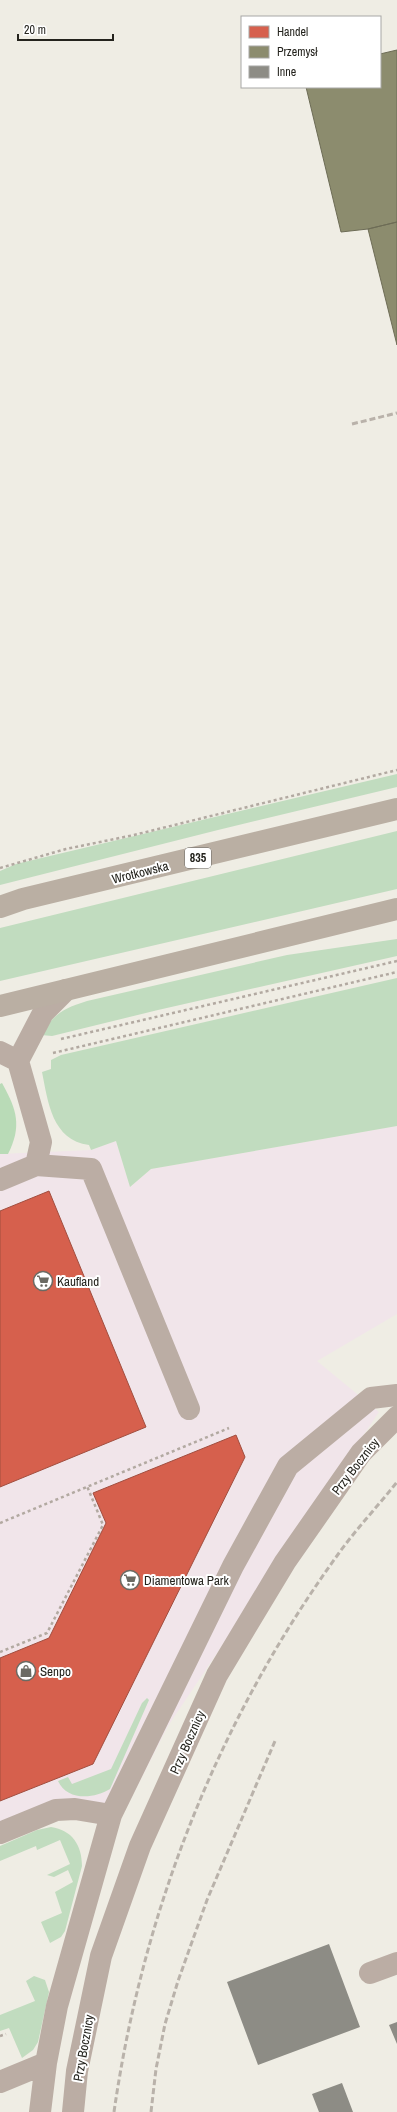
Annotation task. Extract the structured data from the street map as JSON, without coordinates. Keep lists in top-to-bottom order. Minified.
{"streets":{"main road":["835","Wrotkowska"],"lane":["Przy Bocznicy"]},"places":{"supermarket":["Kaufland","Diamentowa Park"],"shop":["Senpo"]},"legend":["Handel","Przemysł","Inne"],"scale_bar":"20 m"}
